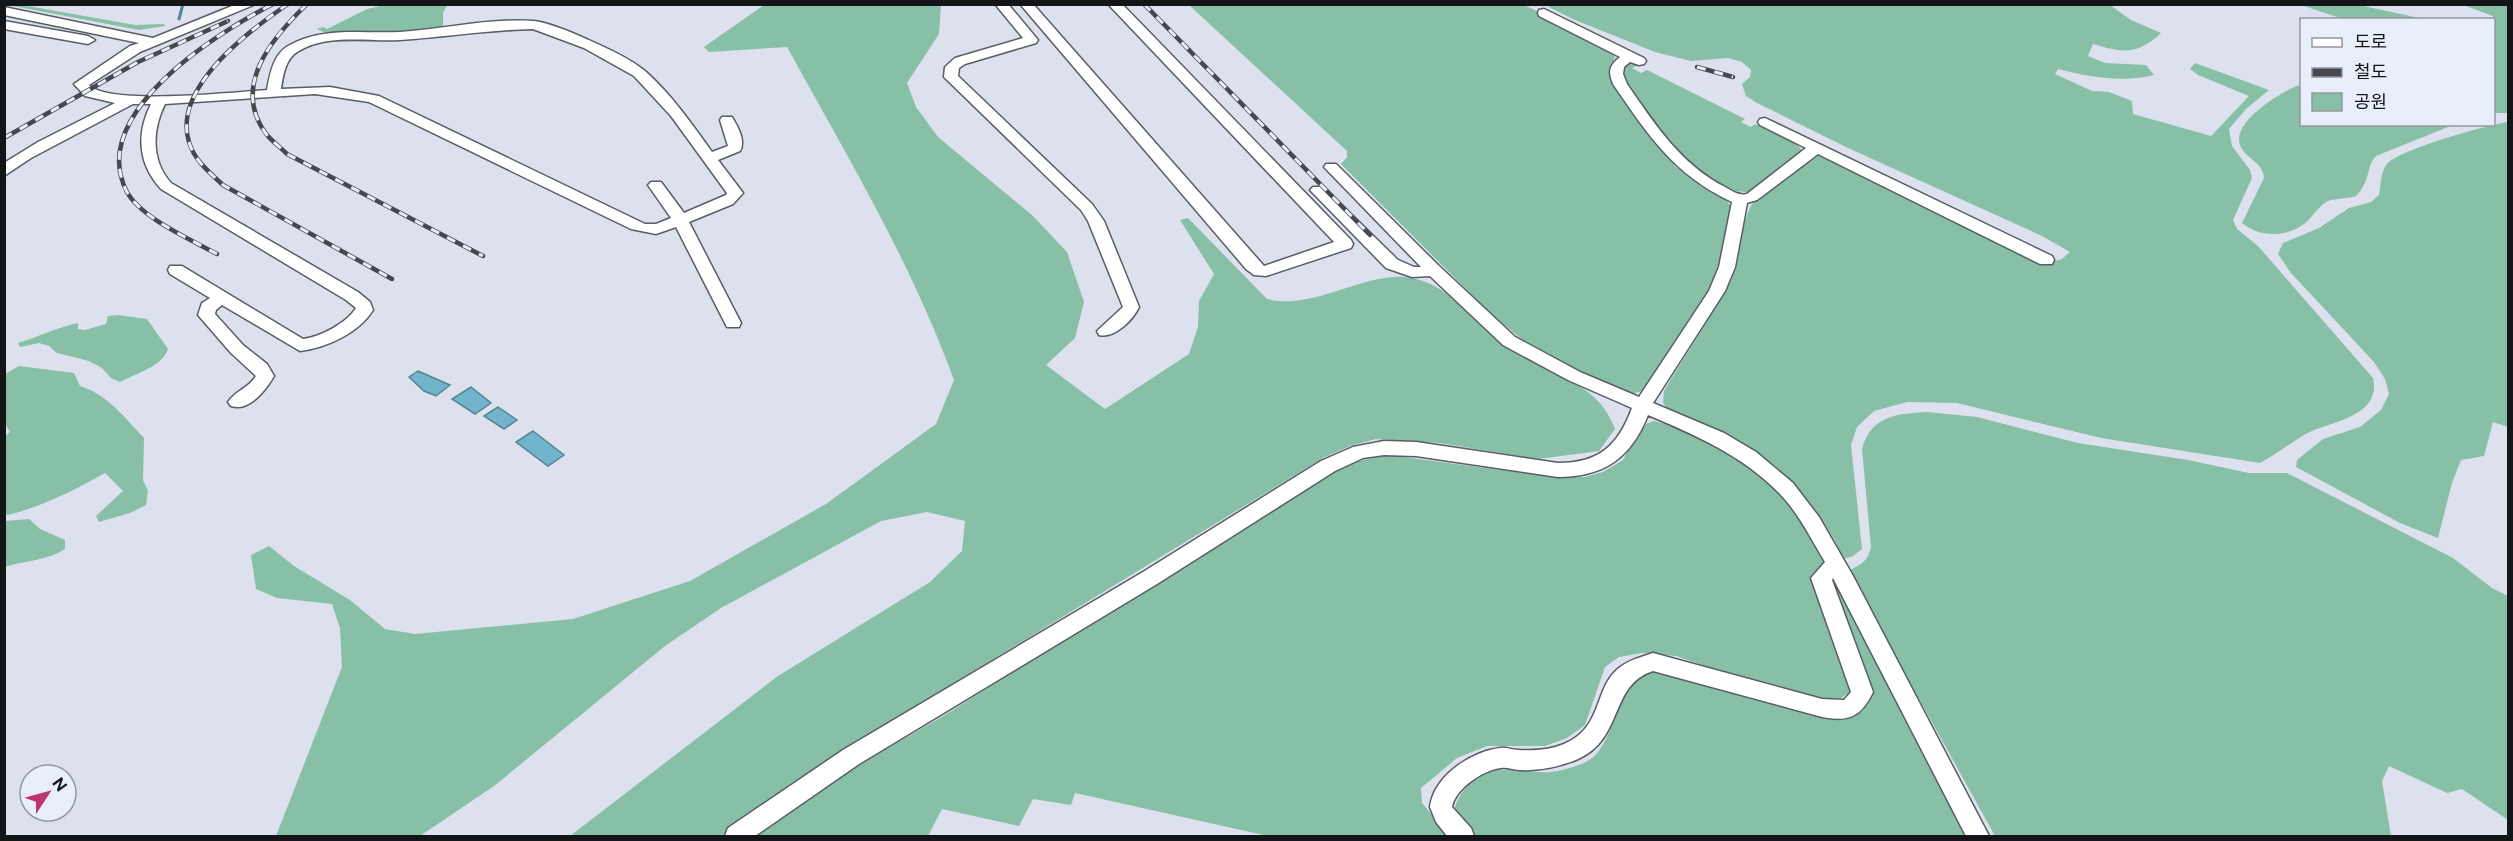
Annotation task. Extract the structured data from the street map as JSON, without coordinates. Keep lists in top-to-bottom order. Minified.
{"legend":["도로","철도","공원"],"north":"top right"}
